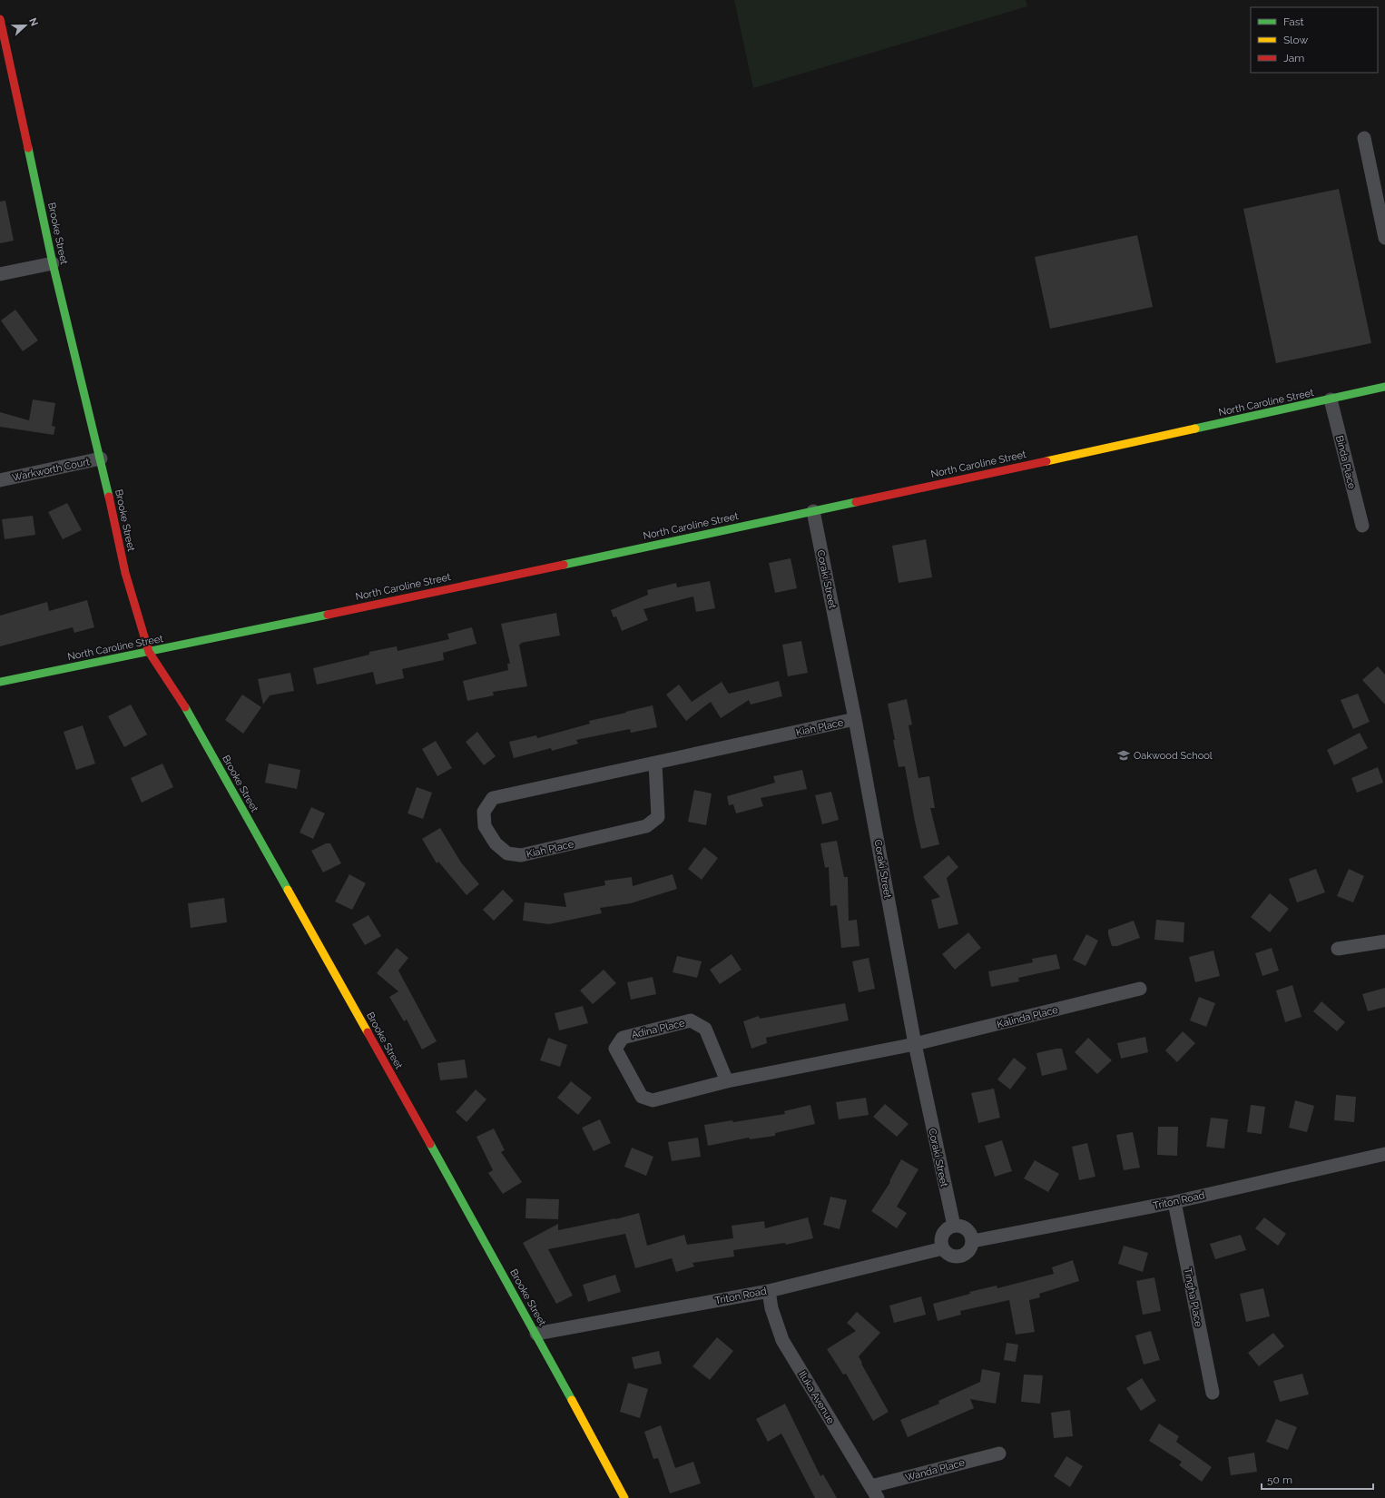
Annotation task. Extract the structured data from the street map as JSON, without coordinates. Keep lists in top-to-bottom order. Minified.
{"streets":{"street":["Brooke Street","North Caroline Street","Binda Place","Warkworth Court","Coraki Street","Kiah Place","Kalinda Place","Adina Place","Triton Road","Tingha Place","Iluka Avenue","Wanda Place"]},"crossings":[["Brooke Street","North Caroline Street"],["Brooke Street","Warkworth Court"],["Brooke Street","Triton Road"],["North Caroline Street","Binda Place"],["North Caroline Street","Coraki Street"],["Coraki Street","Kiah Place"],["Coraki Street","Kalinda Place"],["Coraki Street","Adina Place"],["Coraki Street","Triton Road"],["Kalinda Place","Adina Place"],["Triton Road","Tingha Place"],["Triton Road","Iluka Avenue"],["Iluka Avenue","Wanda Place"]],"places":{"school or university":["Oakwood School"]},"legend":["Fast","Slow","Jam"],"scale_bar":"50 m","north":"right"}
